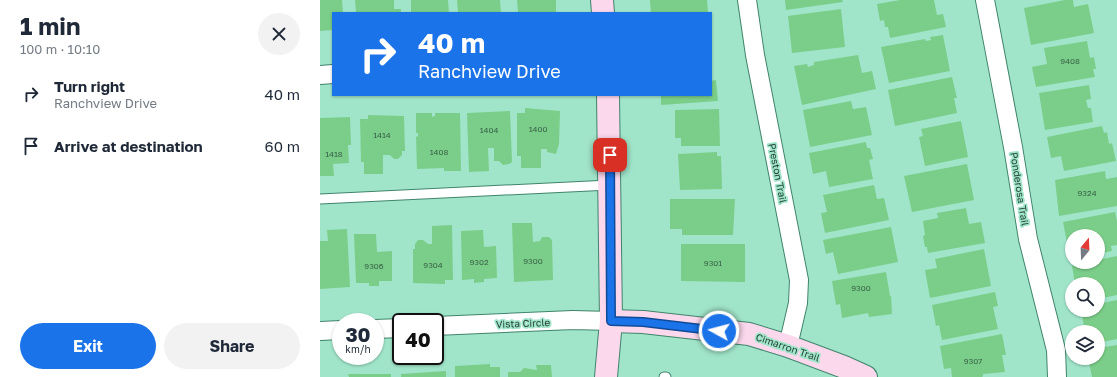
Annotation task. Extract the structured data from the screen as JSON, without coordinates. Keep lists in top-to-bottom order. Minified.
{"streets":{"street":["Preston Trail","Ponderosa Trail","Vista Circle","Cimarron Trail"]},"crossings":[["Preston Trail","Cimarron Trail"],["Vista Circle","Cimarron Trail"]],"house_numbers":["9408","1400","1404","1414","1408","1418","9324","9300","9302","9301","9304","9306","9300","9307"],"north":"top","page":{"heading":["1 min","100 m · 10:10"],"turn":["40 m","Ranchview Drive"],"list":[{"name":"Turn right","note":"Ranchview Drive","value":"40 m"},{"name":"Arrive at destination","value":"60 m"}],"speed":"30 km/h","limit":"40","buttons":["Exit","Share"]}}
